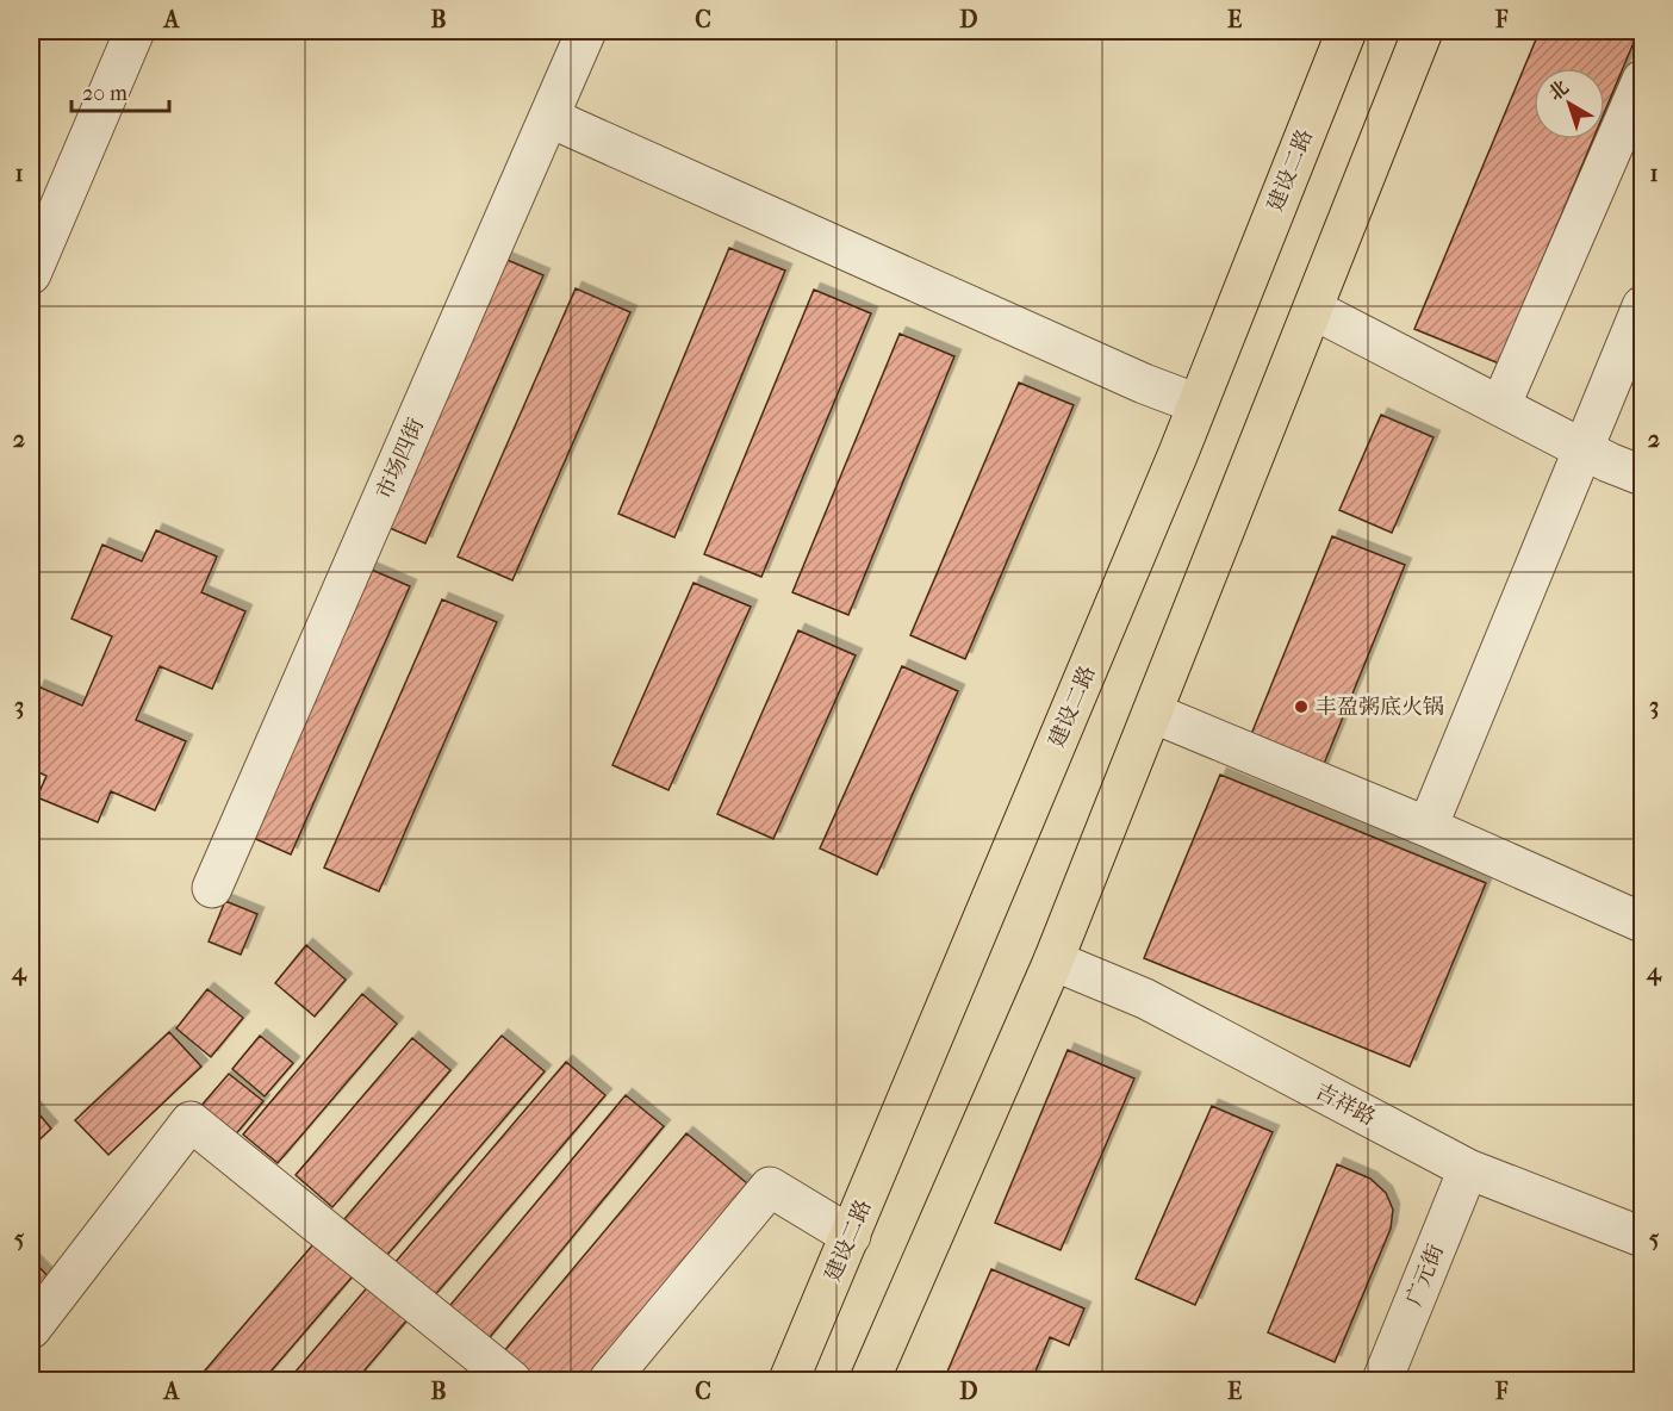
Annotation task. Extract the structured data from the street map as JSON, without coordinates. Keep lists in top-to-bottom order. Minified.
{"streets":{"main road":["建设二路"],"street":["市场四街","吉祥路","广元街"]},"crossings":[["吉祥路","广元街"]],"places":["丰盈粥底火锅"],"scale_bar":"20 m","north":"top left","grid":{"columns":["A","B","C","D","E","F"],"rows":["1","2","3","4","5"]}}
